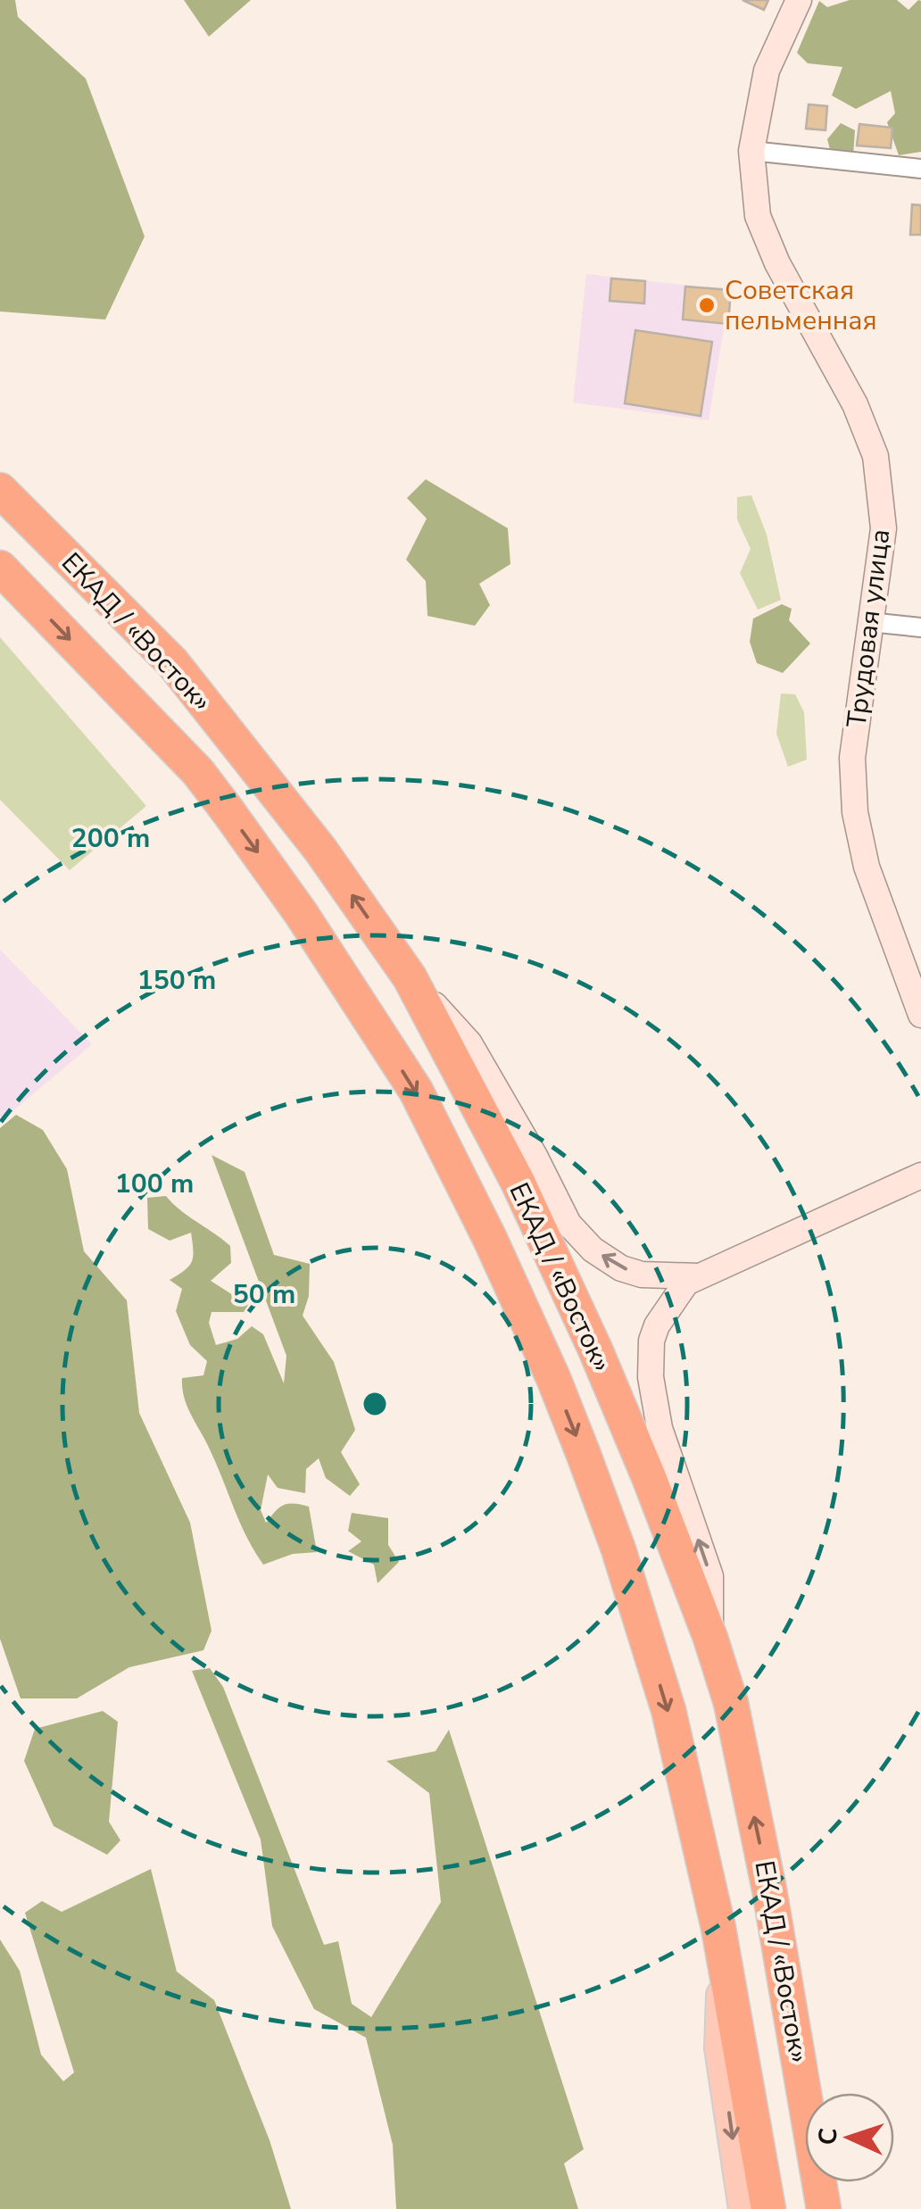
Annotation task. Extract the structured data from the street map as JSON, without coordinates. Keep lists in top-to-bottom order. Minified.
{"streets":{"highway":["ЕКАД / «Восток»"],"main road":["Трудовая улица"]},"places":["Советская пельменная"],"north":"left","rings":["200 m","150 m","100 m","50 m"]}
